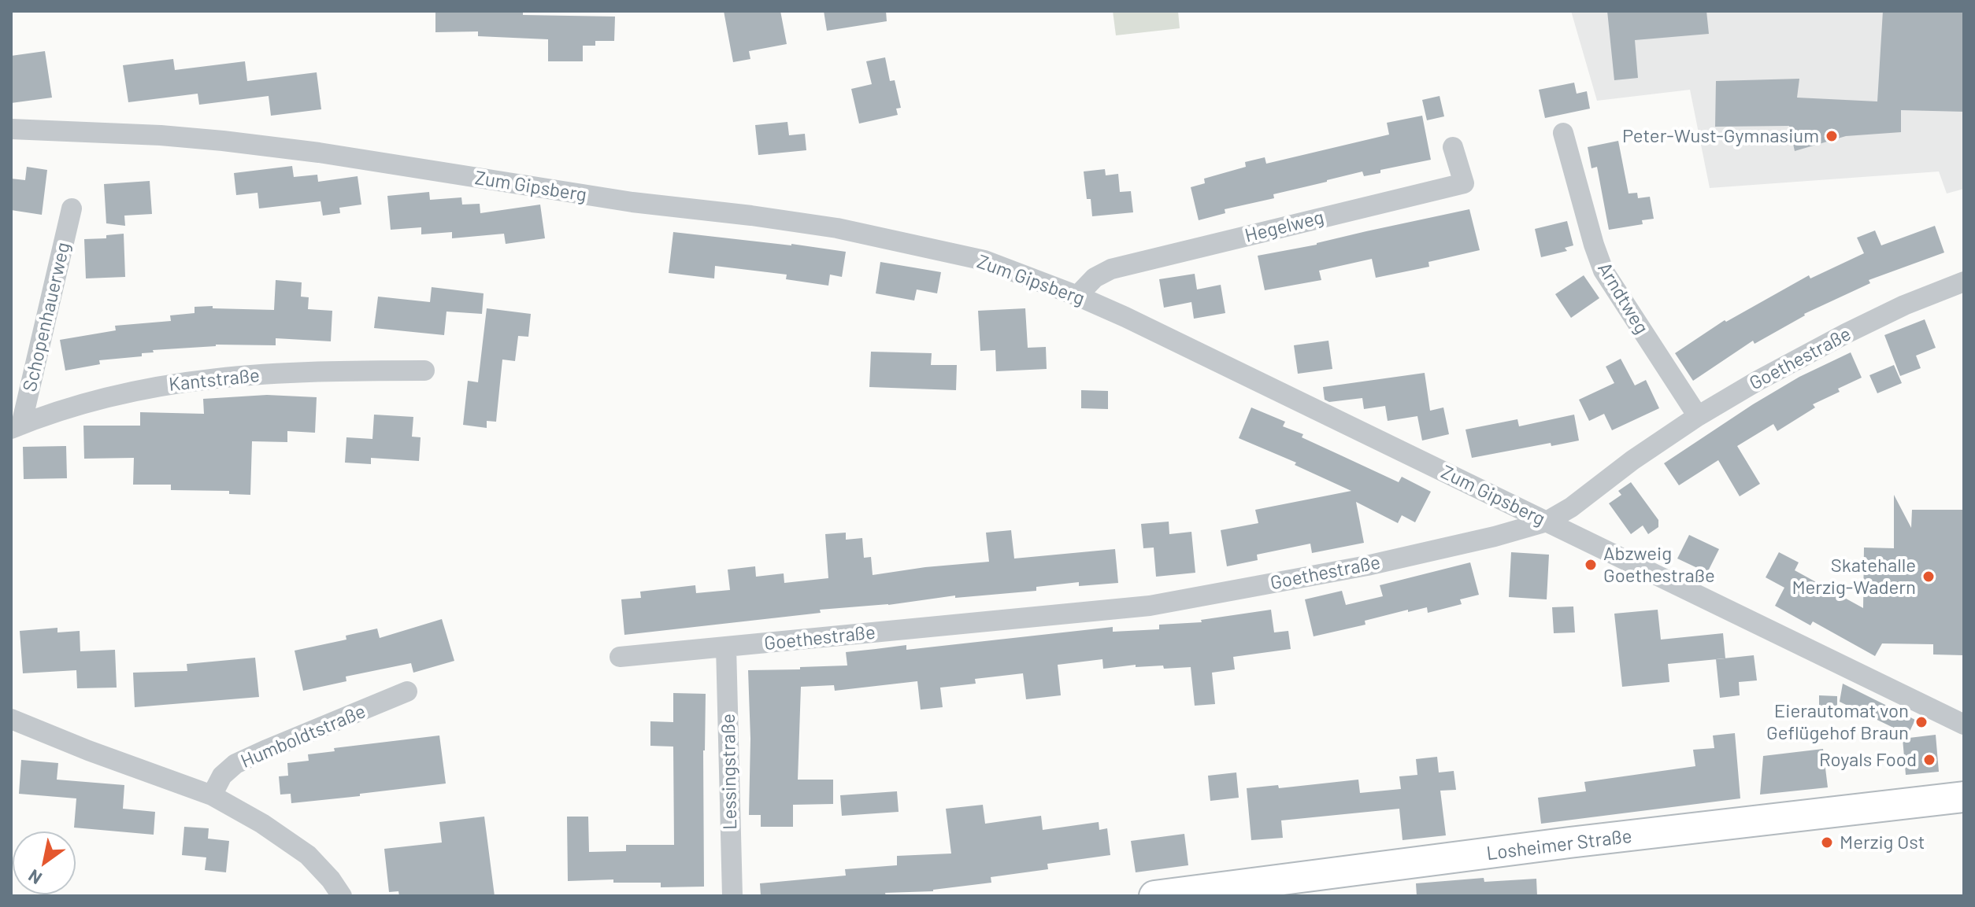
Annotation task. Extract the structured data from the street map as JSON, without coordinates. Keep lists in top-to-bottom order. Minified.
{"streets":{"main road":["Losheimer Straße"],"street":["Zum Gipsberg","Hegelweg","Arndtweg","Schopenhauerweg","Goethestraße","Kantstraße","Humboldtstraße","Lessingstraße"]},"crossings":[["Zum Gipsberg","Hegelweg"],["Zum Gipsberg","Goethestraße"],["Arndtweg","Goethestraße"],["Schopenhauerweg","Kantstraße"],["Goethestraße","Lessingstraße"]],"places":["Peter-Wust-Gymnasium","Abzweig Goethestraße","Skatehalle Merzig-Wadern","Eierautomat von Geflügehof Braun","Royals Food","Merzig Ost"],"north":"bottom left"}
